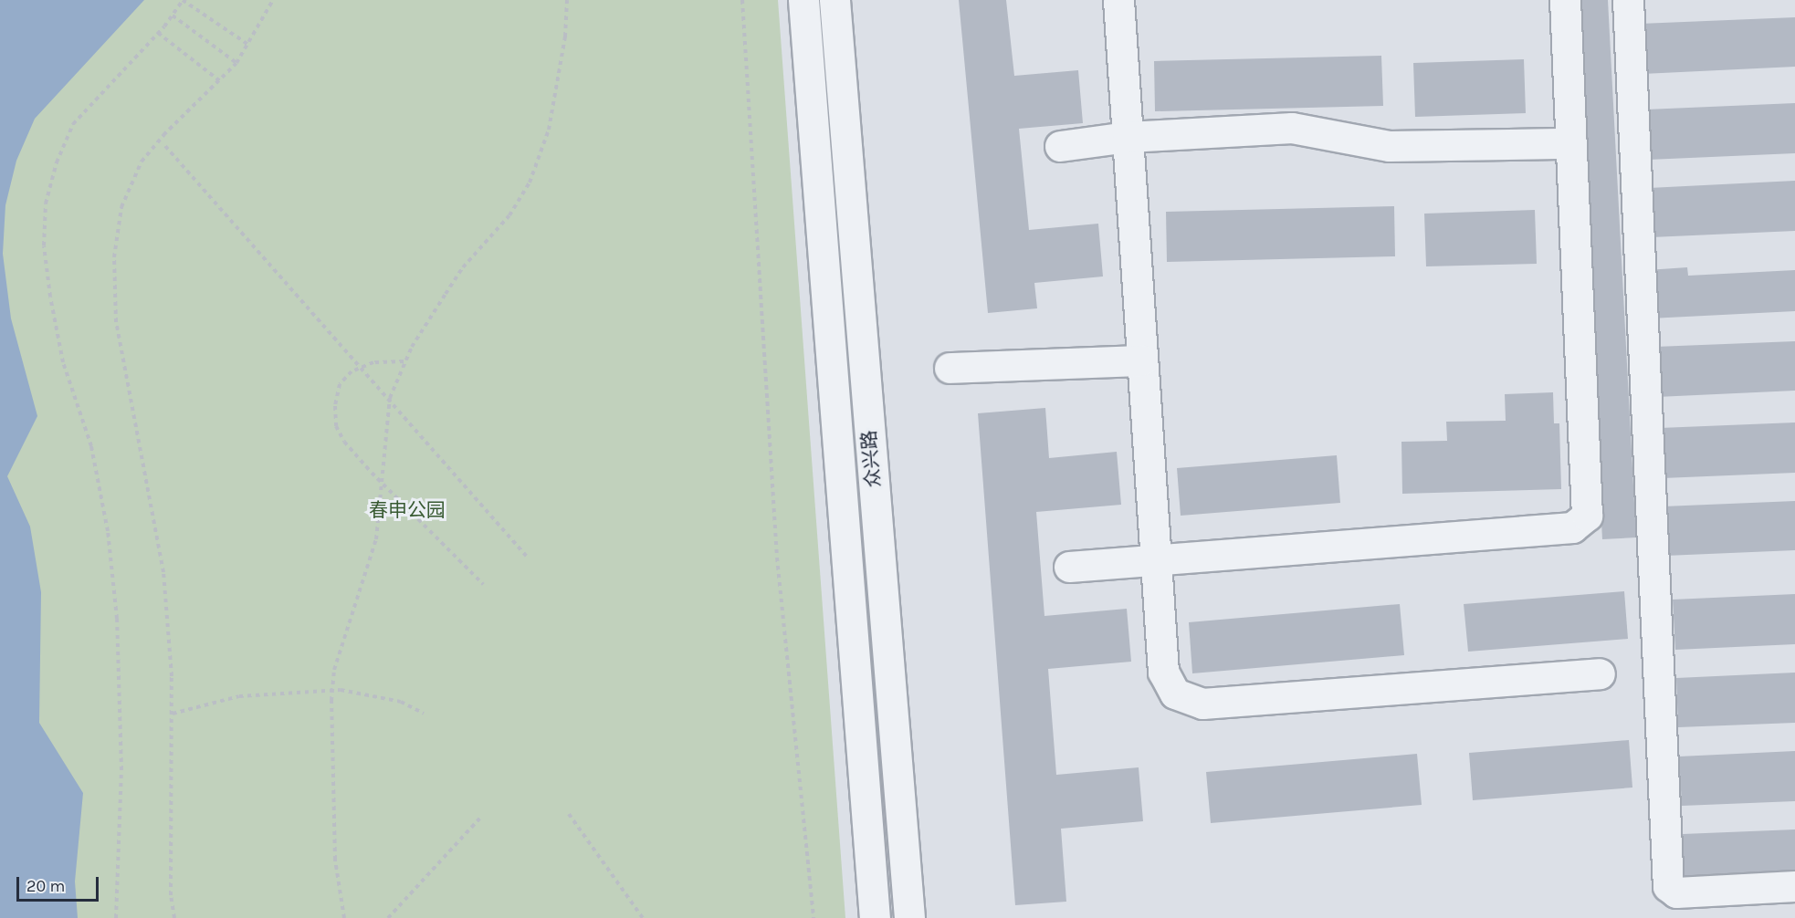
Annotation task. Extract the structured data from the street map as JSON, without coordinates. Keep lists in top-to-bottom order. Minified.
{"streets":{"street":["众兴路"]},"parks":["春申公园"],"scale_bar":"20 m"}
